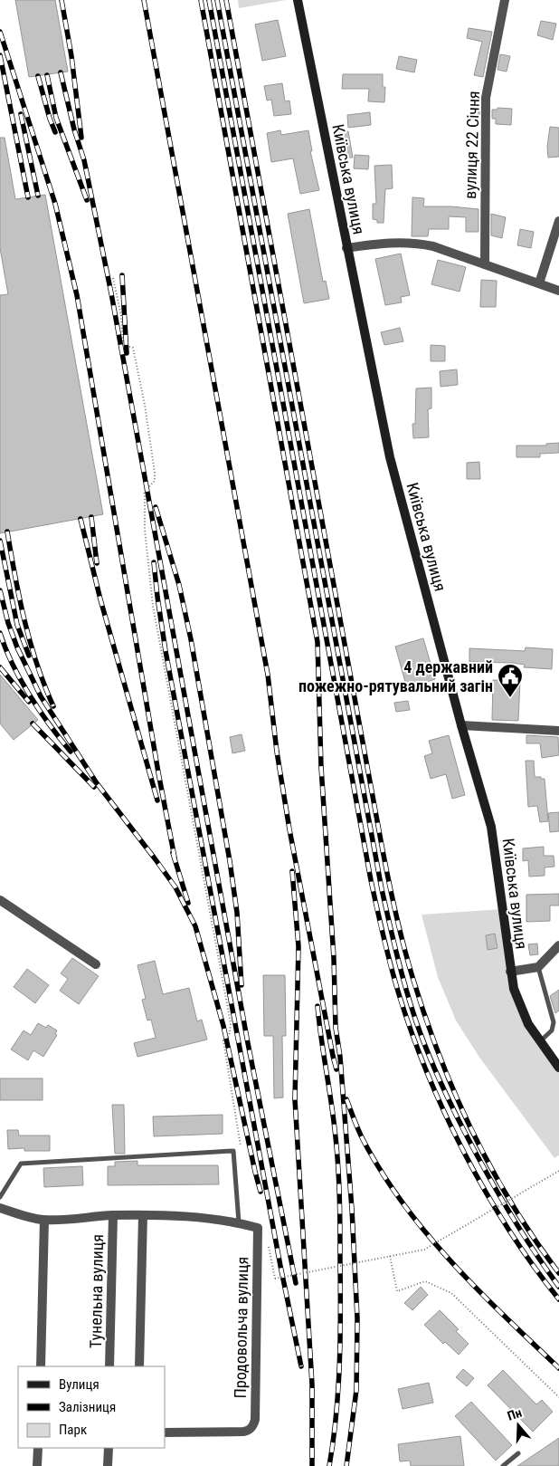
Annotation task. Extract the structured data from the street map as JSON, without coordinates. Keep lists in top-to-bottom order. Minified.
{"streets":{"street":["вулиця 22 Січня","Київська вулиця","Тунельна вулиця","Продовольча вулиця"]},"places":{"public building":["4 державний пожежно-рятувальний загін"]},"legend":["Вулиця","Залізниця","Парк"],"north":"top"}
